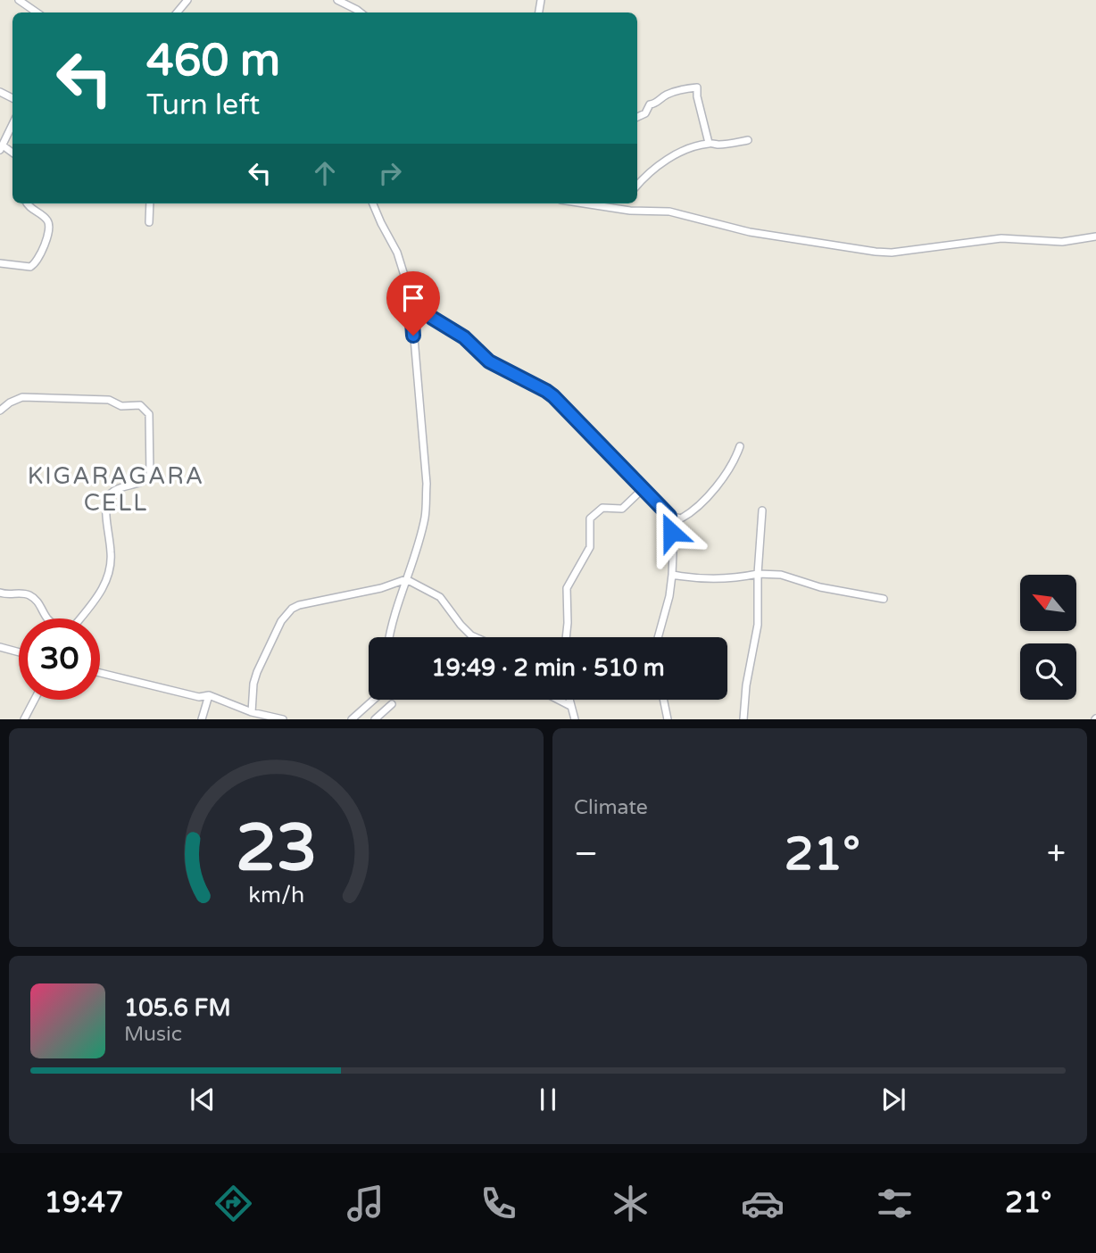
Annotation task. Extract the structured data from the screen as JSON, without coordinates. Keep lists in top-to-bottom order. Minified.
{"districts":["KIGARAGARA CELL"],"north":"top left","page":{"turn":["460 m","Turn left"],"limit":"30","trip":"19:49 · 2 min · 510 m","tile":"Climate","heat":["−","21°","+"],"song":["105.6 FM","Music"],"tabs":["19:47","21°"],"gauge":["23","km/h"]}}
